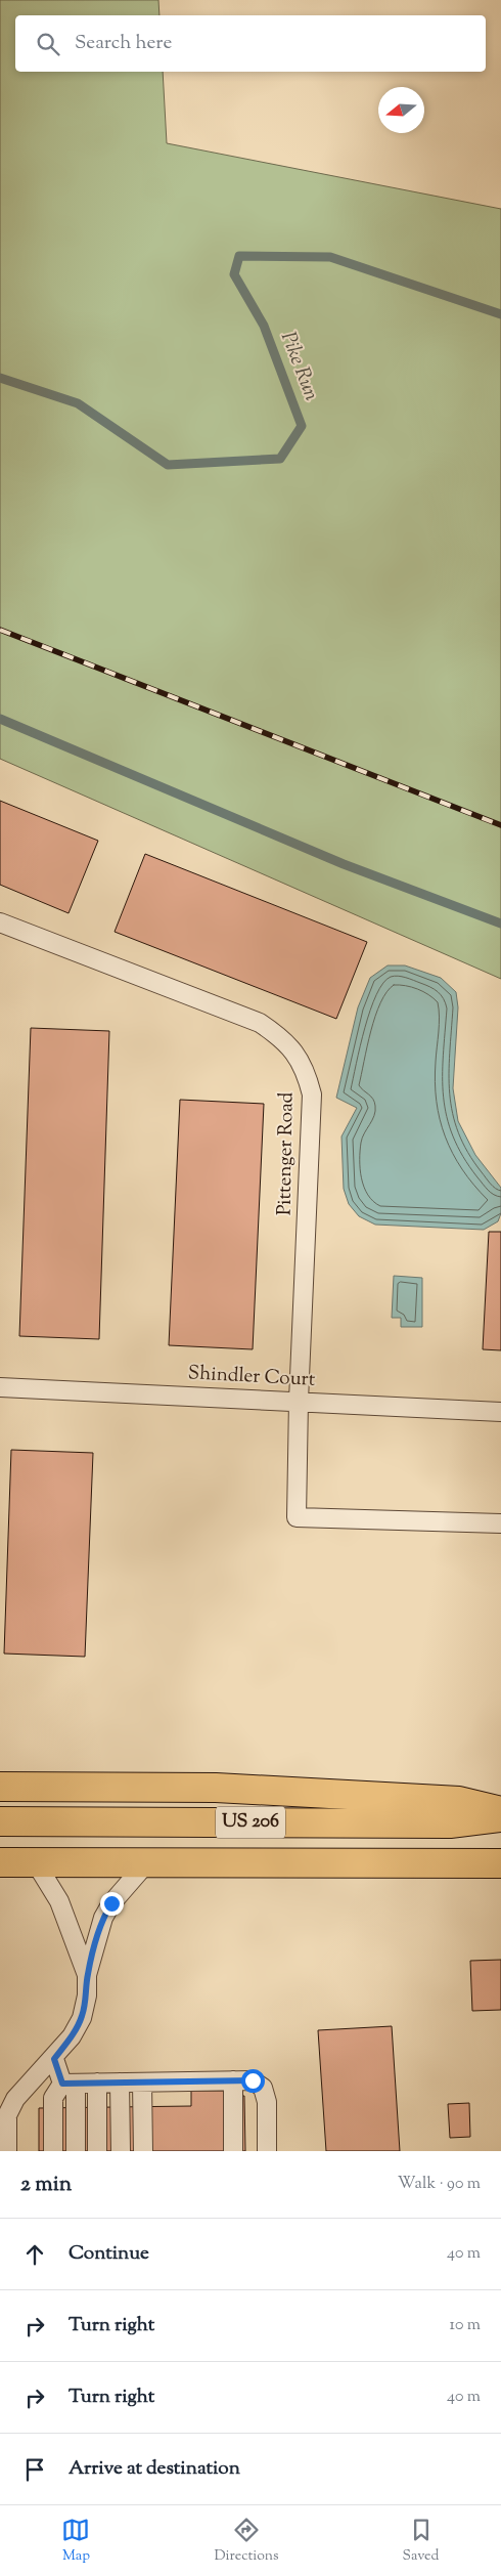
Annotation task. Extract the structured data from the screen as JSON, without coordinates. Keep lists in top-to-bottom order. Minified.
{"streets":{"main road":["US 206"],"lane":["Pittenger Road","Shindler Court"]},"crossings":[["Pittenger Road","Shindler Court"]],"water":["Pike Run"],"north":"left","page":{"search":"Search here","heading":["2 min","Walk · 90 m"],"list":[["Continue","40 m"],["Turn right","10 m"],["Turn right","40 m"],"Arrive at destination"],"nav":["Map","Directions","Saved"]}}
